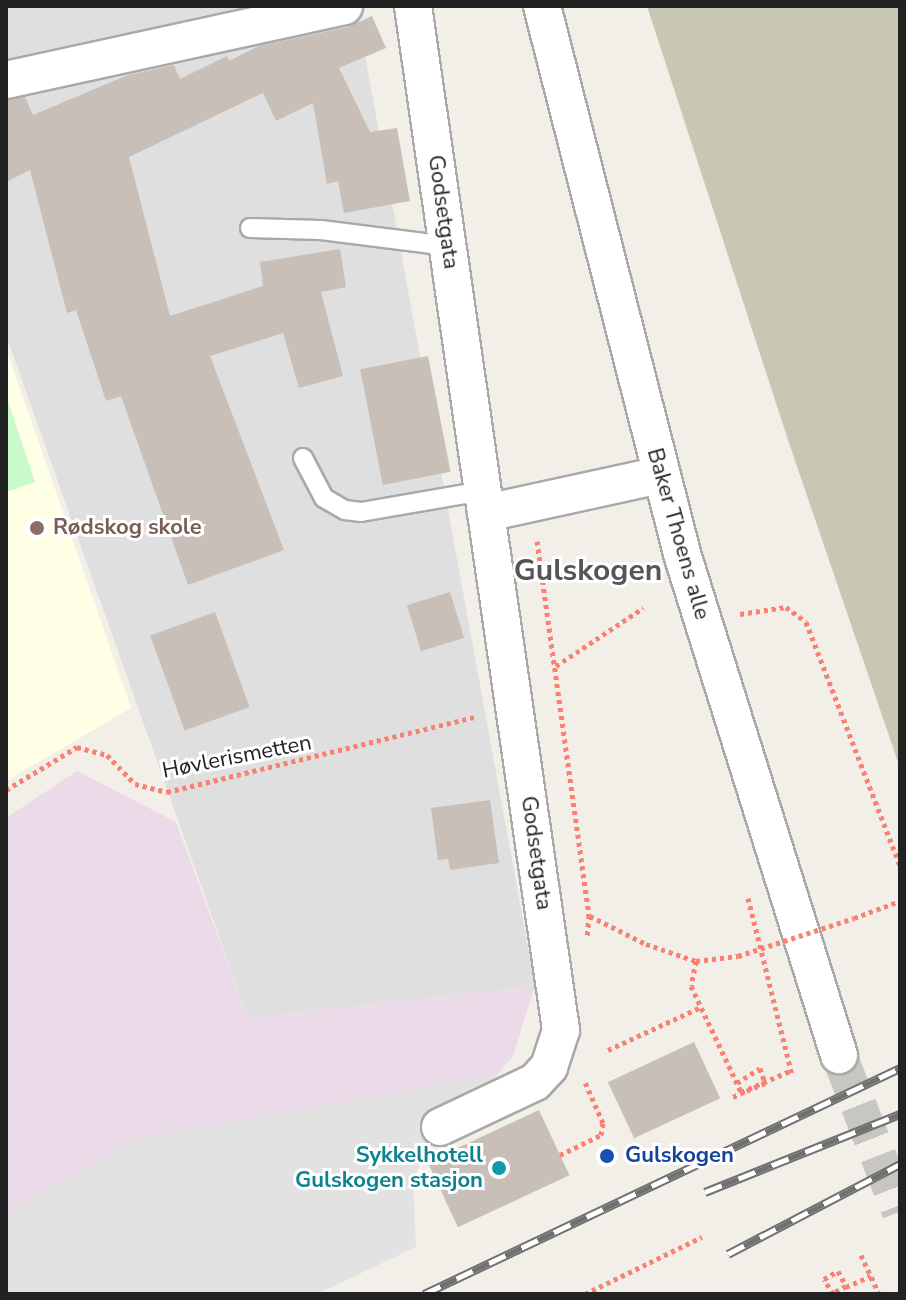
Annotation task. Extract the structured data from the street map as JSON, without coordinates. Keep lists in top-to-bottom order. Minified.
{"streets":{"street":["Godsetgata","Baker Thoens alle"],"path":["Høvlerismetten"]},"districts":["Gulskogen"],"places":["Rødskog skole","Gulskogen","Sykkelhotell Gulskogen stasjon"]}
